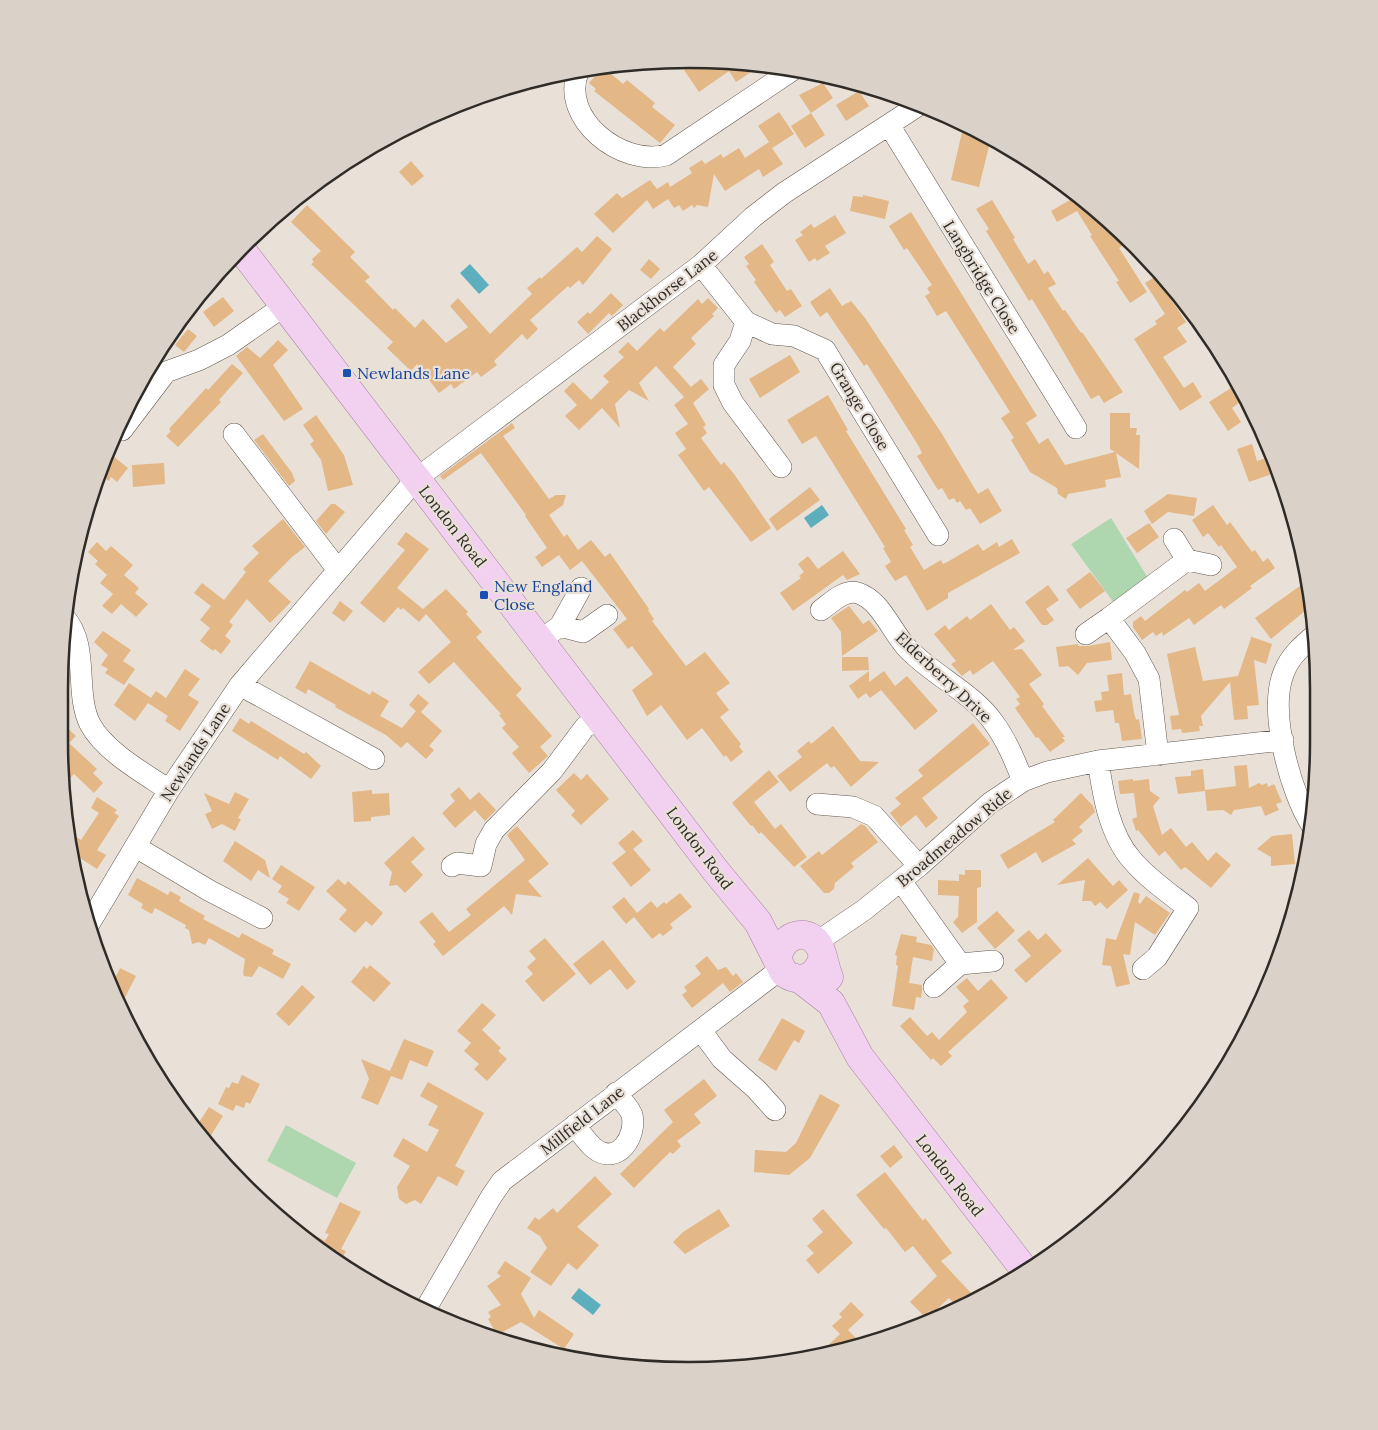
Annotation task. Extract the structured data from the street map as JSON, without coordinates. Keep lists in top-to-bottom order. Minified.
{"streets":{"main road":["London Road"],"street":["Langbridge Close","Blackhorse Lane","Grange Close","Elderberry Drive","Newlands Lane","Broadmeadow Ride","Millfield Lane"]},"crossings":[["Langbridge Close","Blackhorse Lane"],["Blackhorse Lane","Grange Close"],["Blackhorse Lane","London Road"],["Blackhorse Lane","Newlands Lane"],["London Road","Newlands Lane"],["London Road","Broadmeadow Ride"],["London Road","Millfield Lane"],["Elderberry Drive","Broadmeadow Ride"],["Broadmeadow Ride","Millfield Lane"]],"places":{"transit":["Newlands Lane","New England Close"]}}
